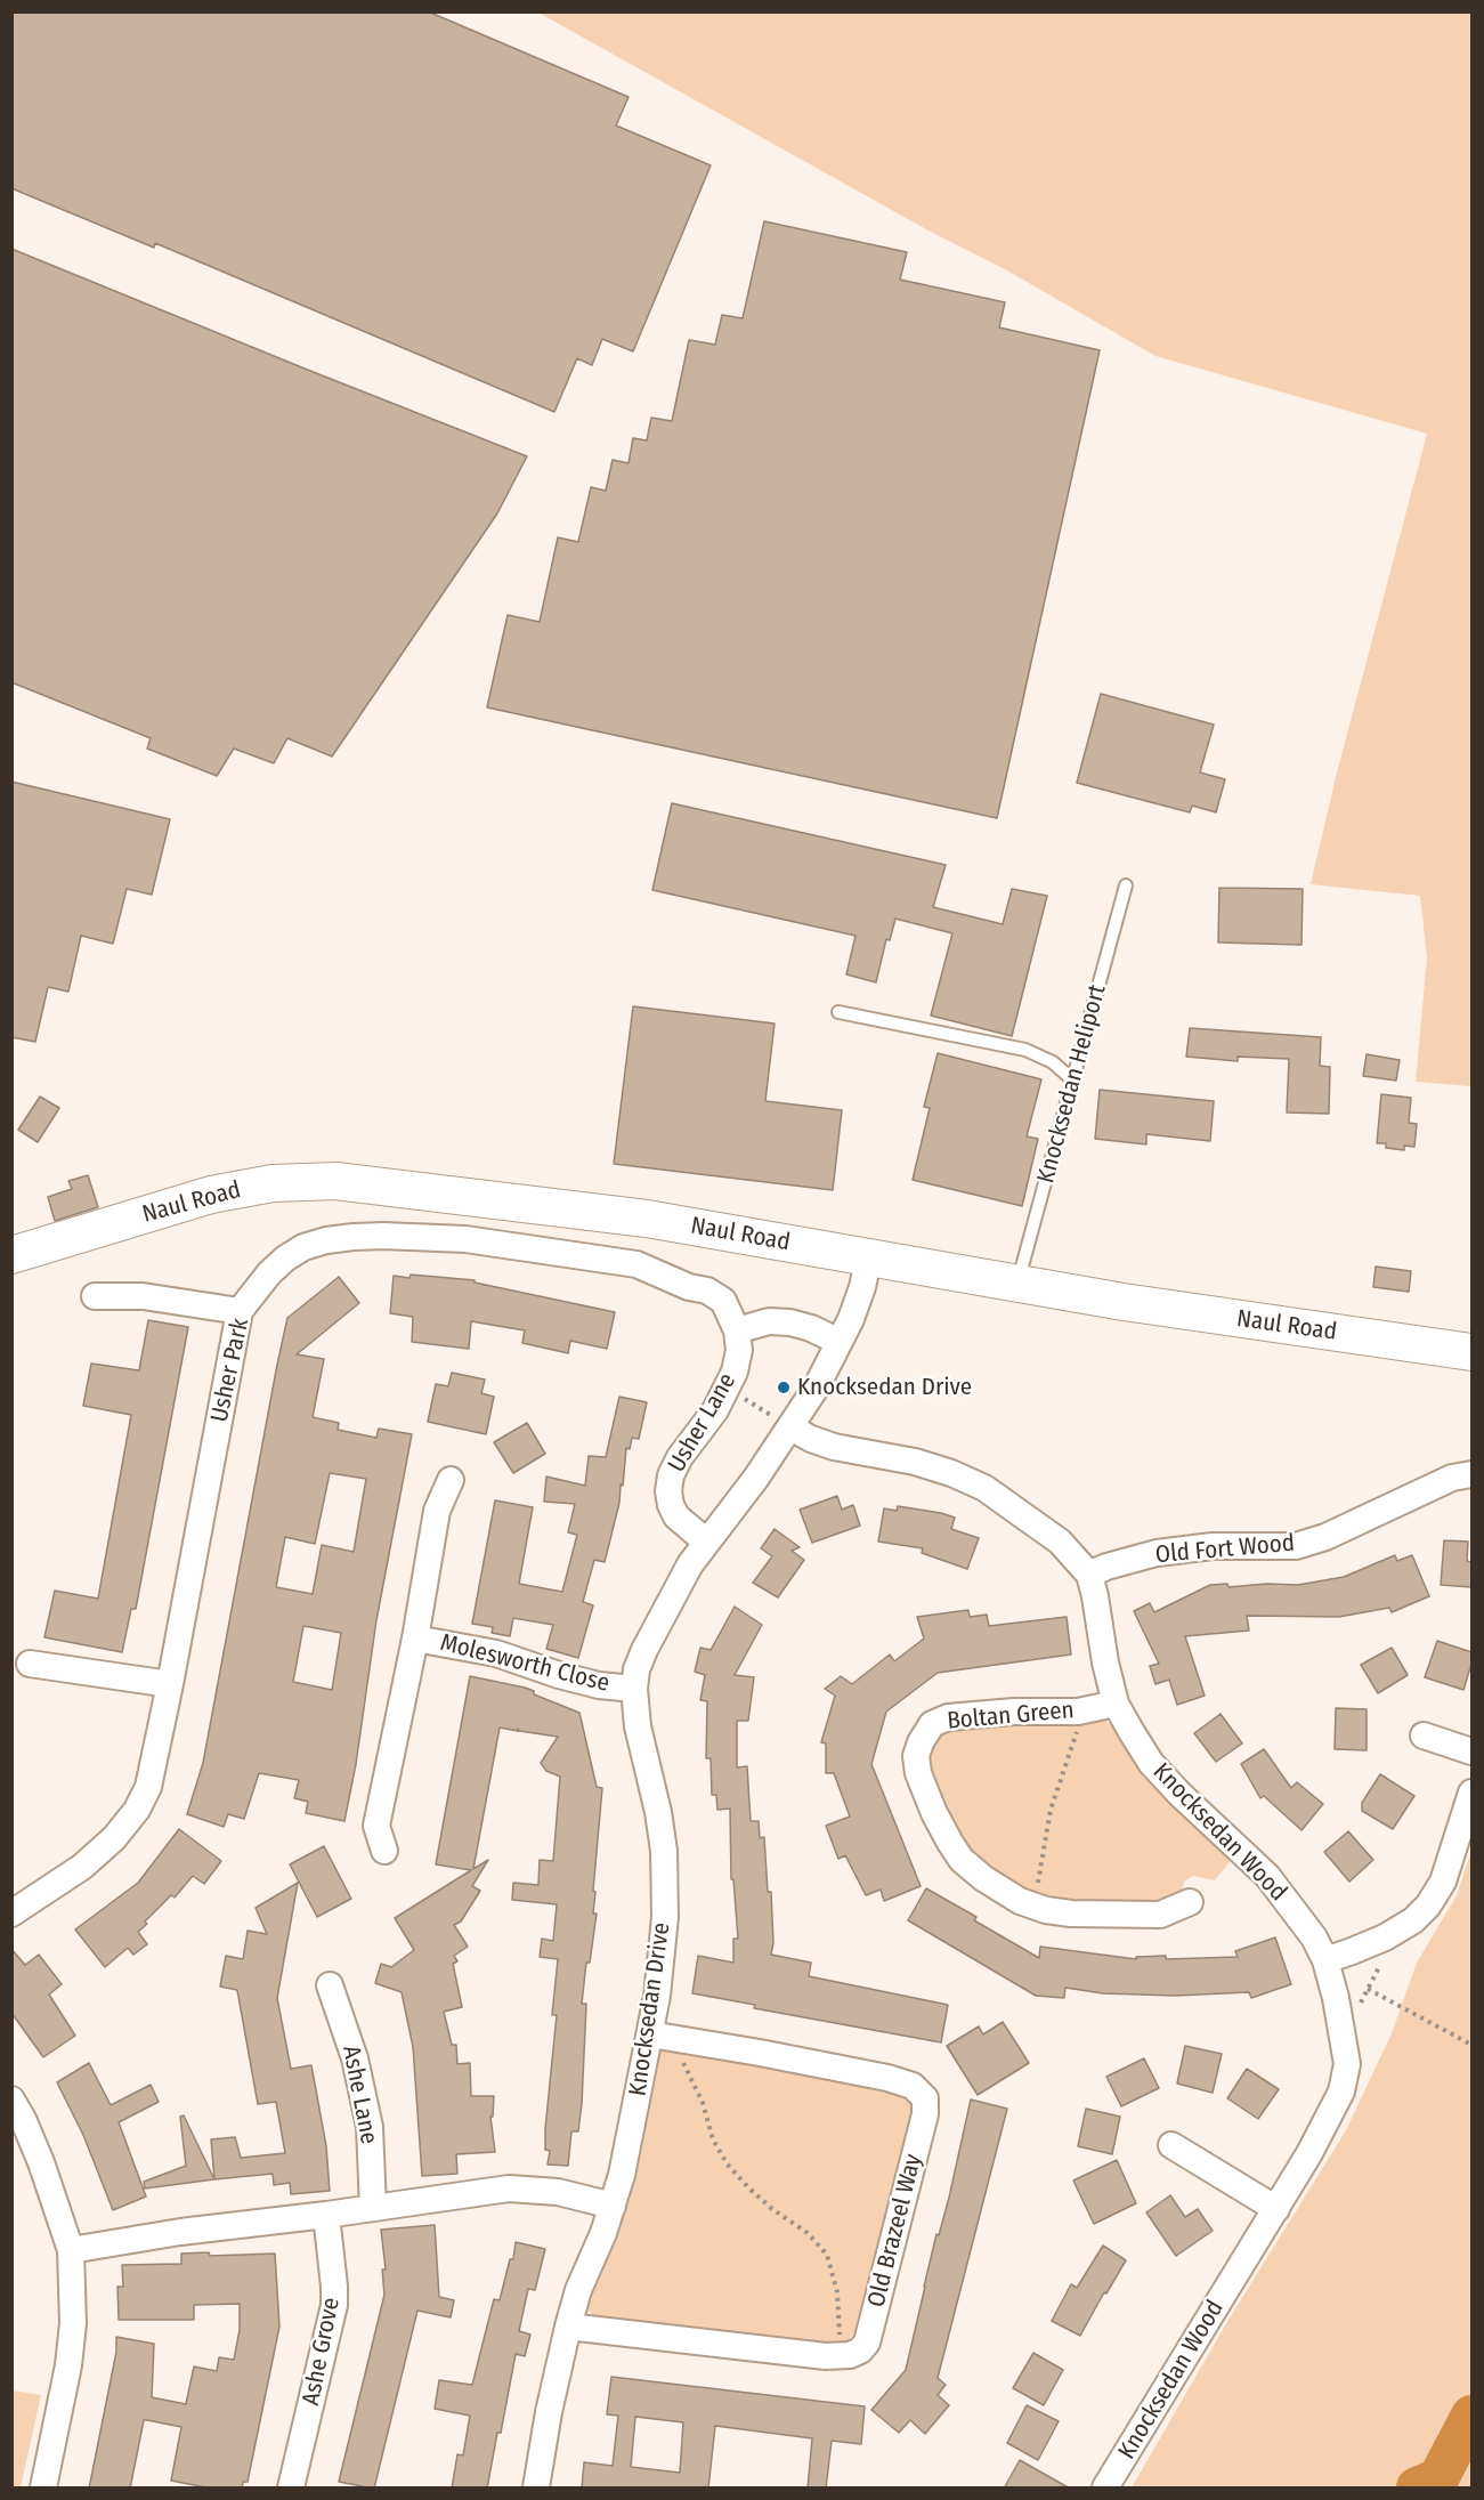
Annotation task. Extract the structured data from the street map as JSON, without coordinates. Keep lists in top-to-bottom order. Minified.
{"streets":{"main road":["Naul Road"],"street":["Usher Park","Usher Lane","Old Fort Wood","Molesworth Close","Boltan Green","Knocksedan Wood","Knocksedan Drive","Ashe Lane","Old Brazeel Way","Ashe Grove"],"lane":["Knocksedan Heliport"]},"crossings":[["Knocksedan Heliport","Naul Road"],["Naul Road","Knocksedan Drive"],["Usher Park","Usher Lane"],["Usher Lane","Knocksedan Drive"],["Old Fort Wood","Knocksedan Wood"],["Molesworth Close","Knocksedan Drive"],["Boltan Green","Knocksedan Wood"],["Knocksedan Wood","Knocksedan Drive"],["Knocksedan Drive","Old Brazeel Way"]],"places":["Knocksedan Drive"]}
